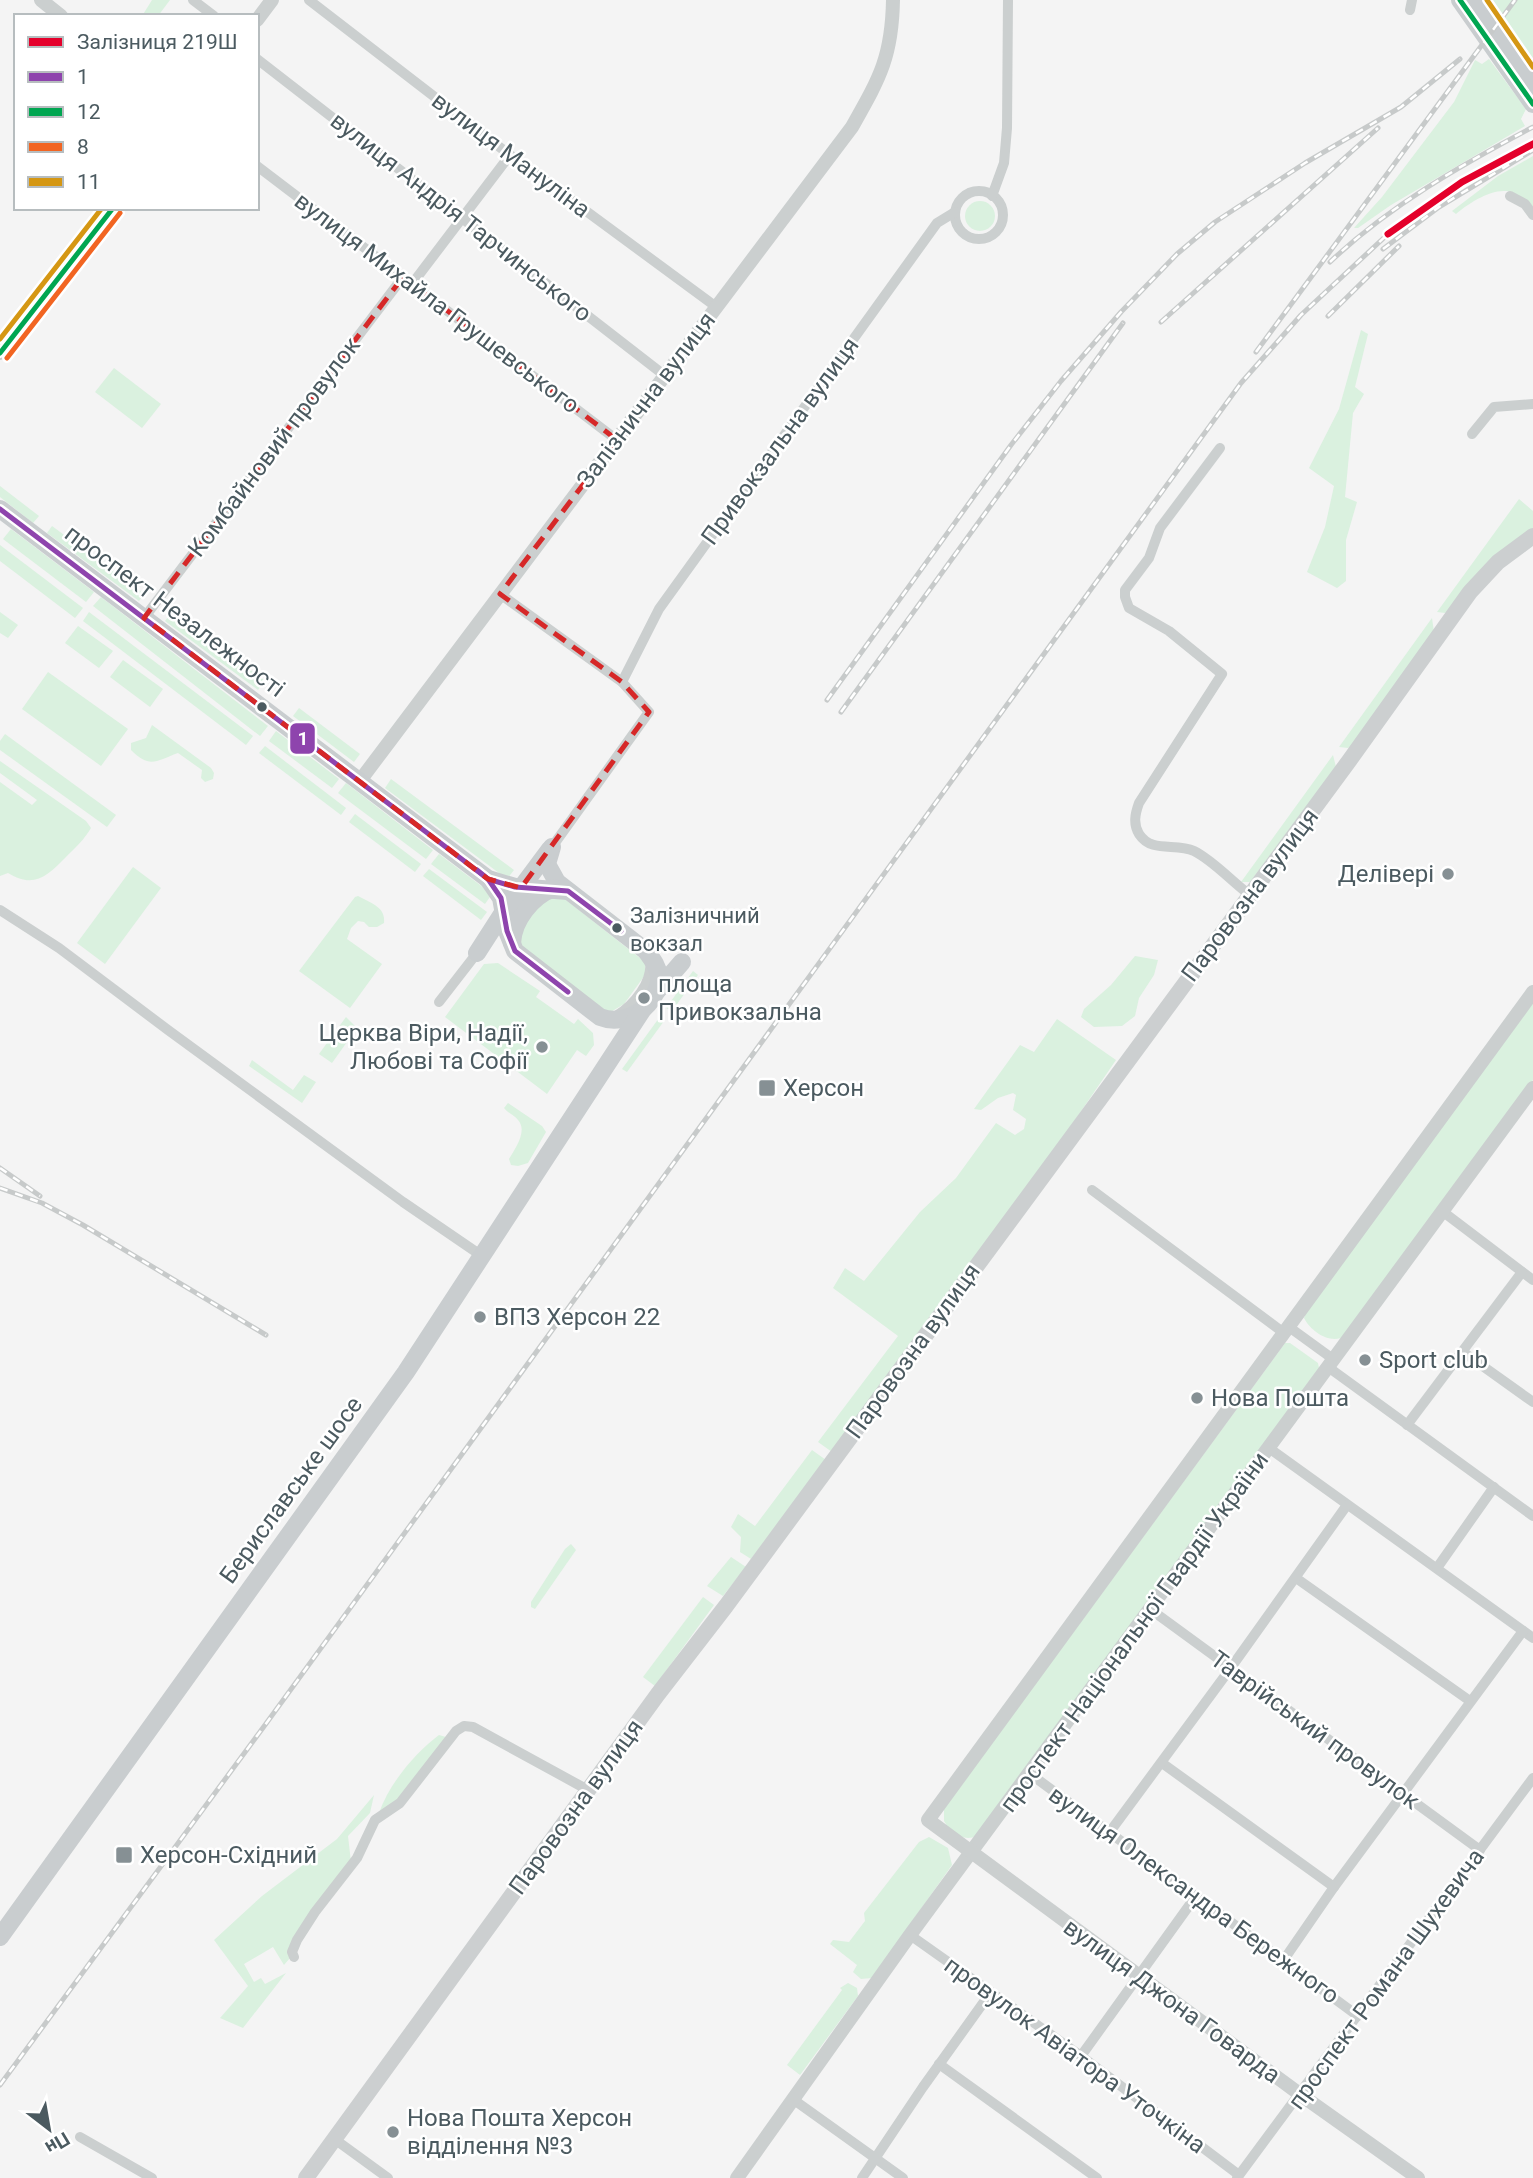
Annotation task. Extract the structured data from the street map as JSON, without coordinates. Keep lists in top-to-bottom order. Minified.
{"streets":{"main road":["проспект Незалежності","Паровозна вулиця","Бериславське шосе"],"street":["вулиця Мануліна","вулиця Андрія Тарчинського","вулиця Михайла Грушевського","Залізнична вулиця","Привокзальна вулиця","Комбайновий провулок","проспект Національної Гвардії України","Таврійський провулок","вулиця Олександра Бережного","проспект Романа Шухевича","вулиця Джона Говарда","провулок Авіатора Уточкіна"]},"crossings":[["вулиця Мануліна","Залізнична вулиця"],["вулиця Мануліна","Комбайновий провулок"],["вулиця Андрія Тарчинського","Залізнична вулиця"],["вулиця Андрія Тарчинського","Комбайновий провулок"],["вулиця Михайла Грушевського","Залізнична вулиця"],["вулиця Михайла Грушевського","Комбайновий провулок"],["Залізнична вулиця","проспект Незалежності"],["Комбайновий провулок","проспект Незалежності"],["проспект Національної Гвардії України","Таврійський провулок"],["проспект Національної Гвардії України","вулиця Олександра Бережного"],["проспект Національної Гвардії України","вулиця Джона Говарда"],["проспект Національної Гвардії України","провулок Авіатора Уточкіна"],["Таврійський провулок","проспект Романа Шухевича"],["вулиця Олександра Бережного","проспект Романа Шухевича"],["проспект Романа Шухевича","вулиця Джона Говарда"],["проспект Романа Шухевича","провулок Авіатора Уточкіна"]],"places":{"other":["Делівері","Залізничний вокзал","площа Привокзальна","Церква Віри, Надії, Любові та Софії","ВПЗ Херсон 22","Sport club","Нова Пошта","Нова Пошта Херсон відділення №3"],"transit":["Херсон","Херсон-Східний"]},"lines":["transit line 12","transit line 11","rail line 219Ш","transit line 8","transit line 1"],"legend":["Залізниця 219Ш","1","12","8","11"],"north":"bottom right"}
